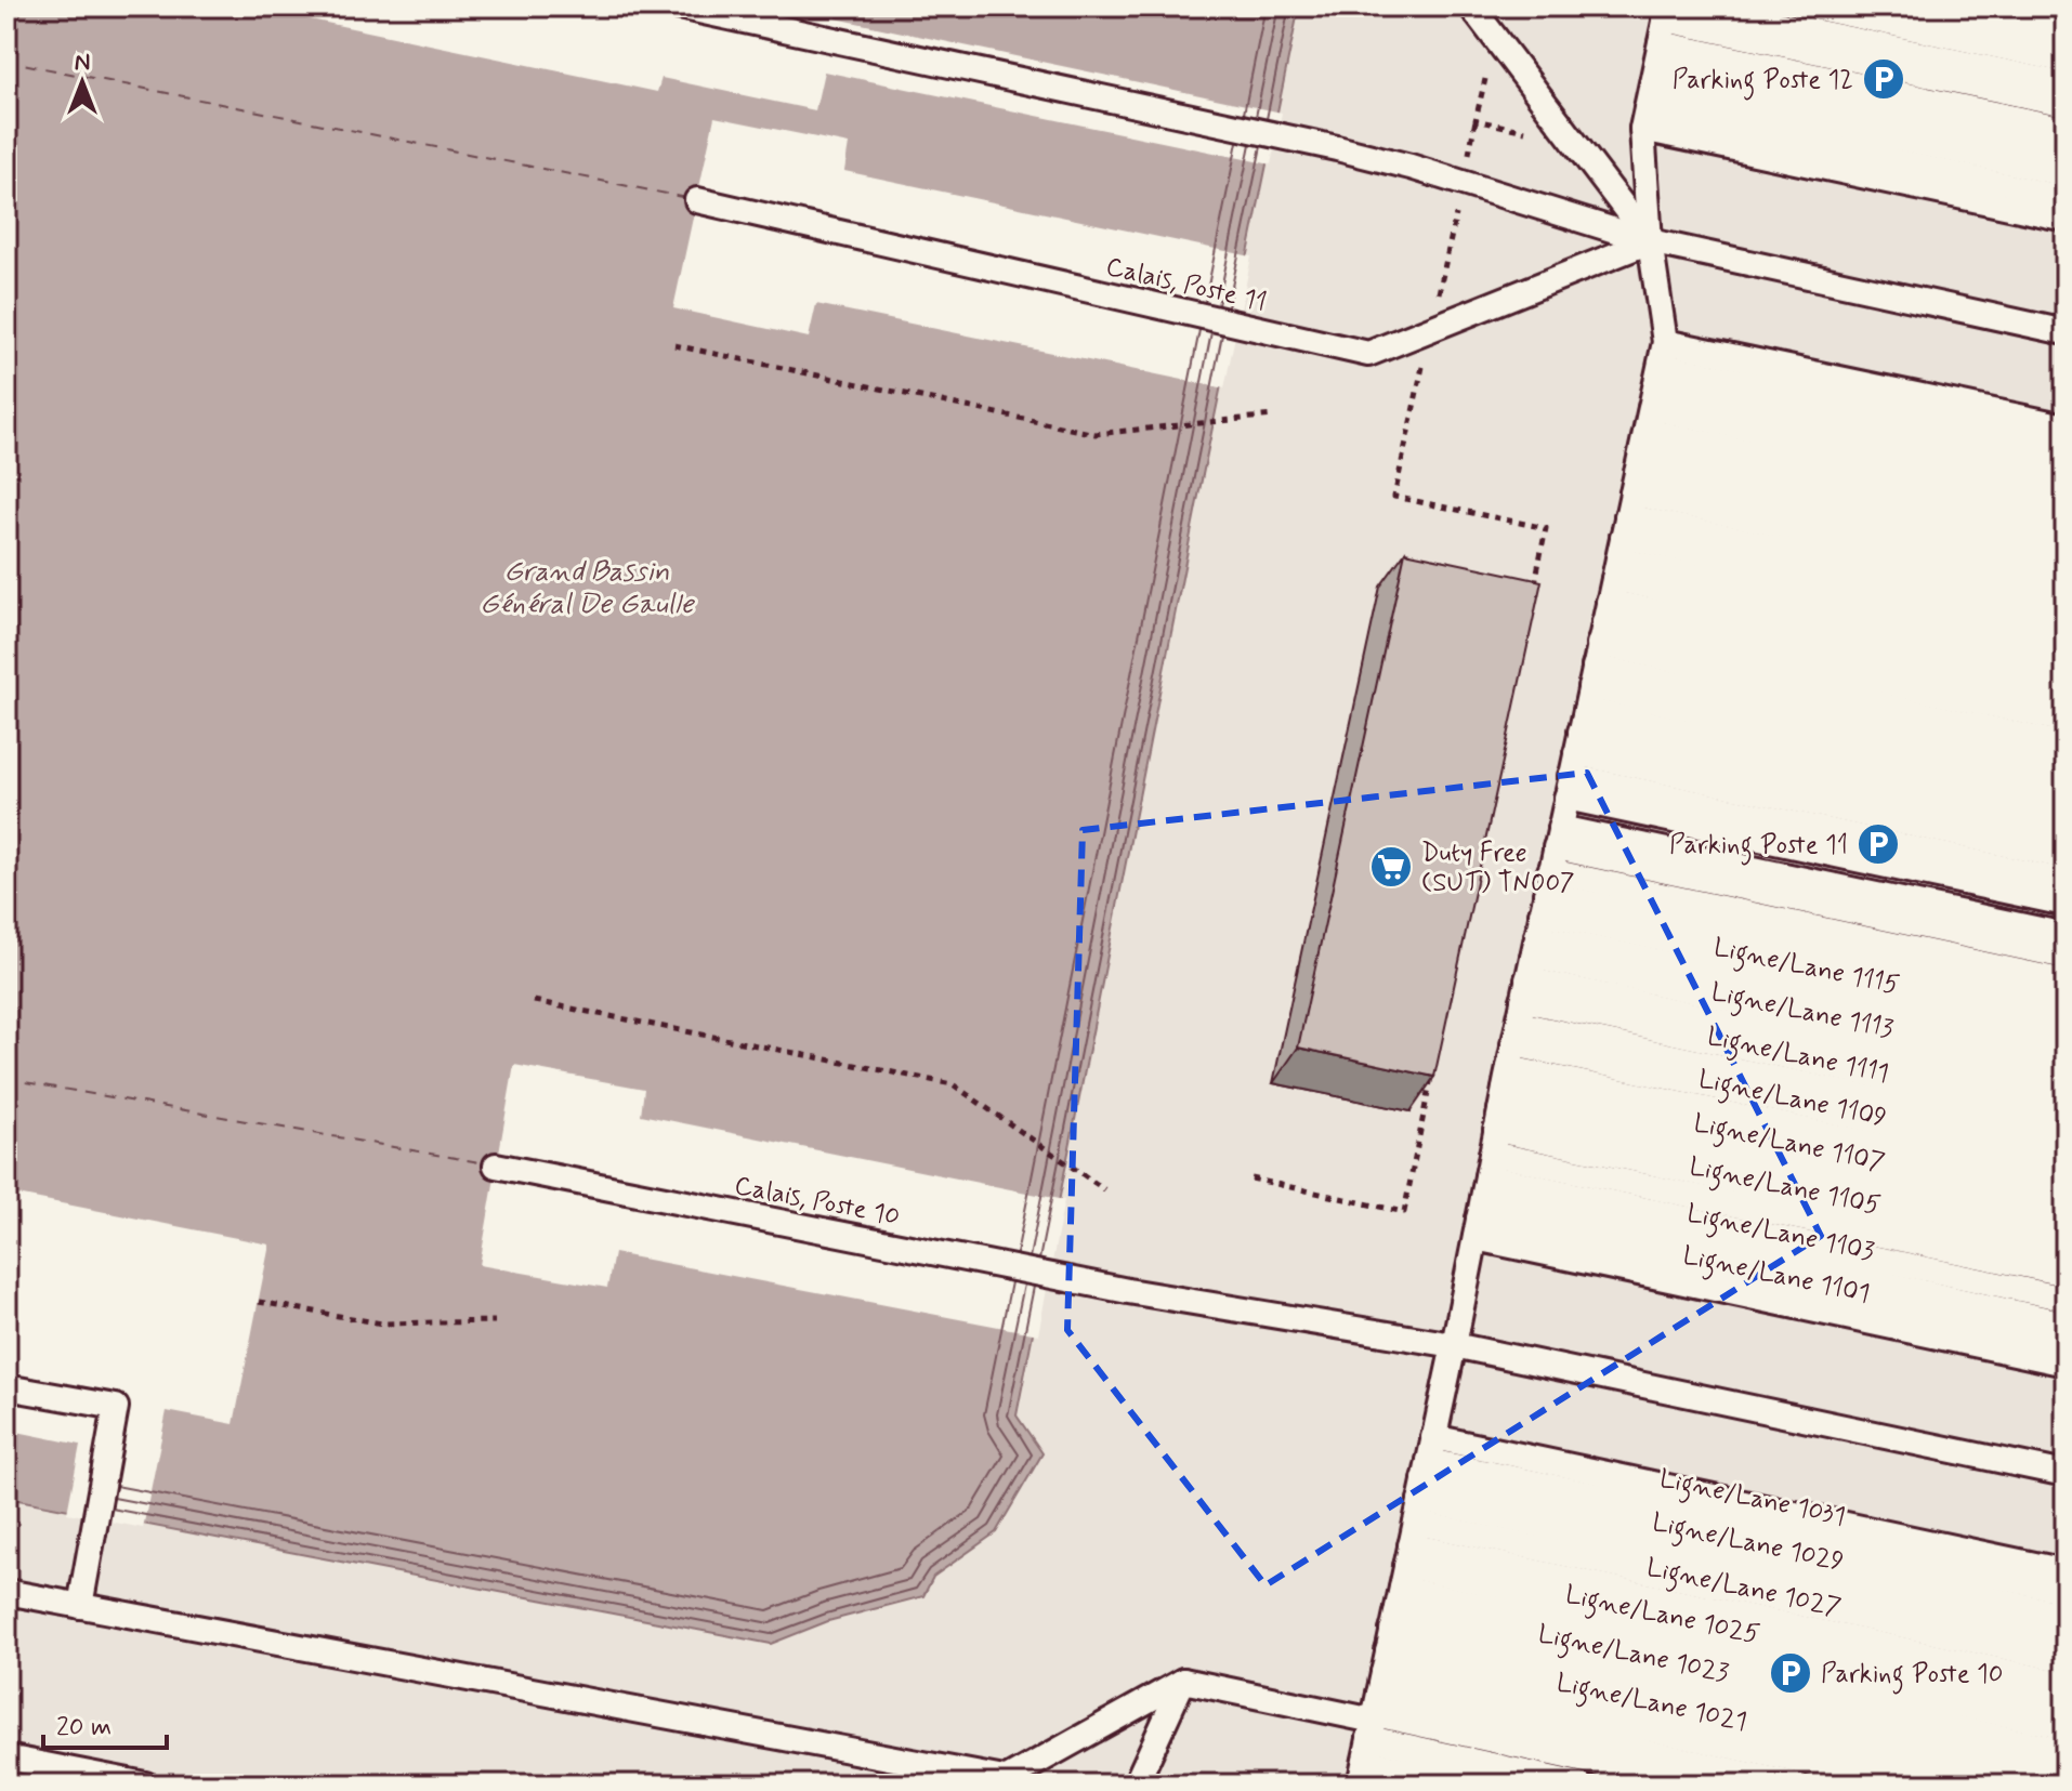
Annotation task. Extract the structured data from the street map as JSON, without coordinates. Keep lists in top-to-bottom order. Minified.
{"streets":{"lane":["Calais, Poste 11","Ligne/Lane 1115","Ligne/Lane 1113","Ligne/Lane 1111","Ligne/Lane 1109","Ligne/Lane 1107","Ligne/Lane 1105","Calais, Poste 10","Ligne/Lane 1103","Ligne/Lane 1101","Ligne/Lane 1031","Ligne/Lane 1029","Ligne/Lane 1027","Ligne/Lane 1025","Ligne/Lane 1023","Ligne/Lane 1021"]},"crossings":[["Ligne/Lane 1115","Ligne/Lane 1113"],["Ligne/Lane 1115","Ligne/Lane 1111"],["Ligne/Lane 1115","Ligne/Lane 1109"],["Ligne/Lane 1115","Ligne/Lane 1107"],["Ligne/Lane 1115","Ligne/Lane 1105"],["Ligne/Lane 1115","Ligne/Lane 1103"],["Ligne/Lane 1115","Ligne/Lane 1101"],["Ligne/Lane 1113","Ligne/Lane 1111"],["Ligne/Lane 1113","Ligne/Lane 1109"],["Ligne/Lane 1113","Ligne/Lane 1107"],["Ligne/Lane 1113","Ligne/Lane 1105"],["Ligne/Lane 1113","Ligne/Lane 1103"],["Ligne/Lane 1113","Ligne/Lane 1101"],["Ligne/Lane 1111","Ligne/Lane 1109"],["Ligne/Lane 1111","Ligne/Lane 1107"],["Ligne/Lane 1111","Ligne/Lane 1105"],["Ligne/Lane 1111","Ligne/Lane 1103"],["Ligne/Lane 1111","Ligne/Lane 1101"],["Ligne/Lane 1109","Ligne/Lane 1107"],["Ligne/Lane 1109","Ligne/Lane 1105"],["Ligne/Lane 1109","Ligne/Lane 1103"],["Ligne/Lane 1109","Ligne/Lane 1101"],["Ligne/Lane 1107","Ligne/Lane 1105"],["Ligne/Lane 1107","Ligne/Lane 1103"],["Ligne/Lane 1107","Ligne/Lane 1101"],["Ligne/Lane 1105","Ligne/Lane 1103"],["Ligne/Lane 1105","Ligne/Lane 1101"],["Ligne/Lane 1103","Ligne/Lane 1101"],["Ligne/Lane 1031","Ligne/Lane 1029"],["Ligne/Lane 1031","Ligne/Lane 1027"],["Ligne/Lane 1031","Ligne/Lane 1025"],["Ligne/Lane 1031","Ligne/Lane 1023"],["Ligne/Lane 1031","Ligne/Lane 1021"],["Ligne/Lane 1029","Ligne/Lane 1027"],["Ligne/Lane 1029","Ligne/Lane 1025"],["Ligne/Lane 1029","Ligne/Lane 1023"],["Ligne/Lane 1029","Ligne/Lane 1021"],["Ligne/Lane 1027","Ligne/Lane 1025"],["Ligne/Lane 1027","Ligne/Lane 1023"],["Ligne/Lane 1027","Ligne/Lane 1021"],["Ligne/Lane 1025","Ligne/Lane 1023"],["Ligne/Lane 1025","Ligne/Lane 1021"],["Ligne/Lane 1023","Ligne/Lane 1021"]],"water":["Grand Bassin Général De Gaulle"],"places":{"parking":["Parking Poste 12","Parking Poste 11","Parking Poste 10"],"supermarket":["Duty Free (SUT) TN007"]},"scale_bar":"20 m","north":"top"}
